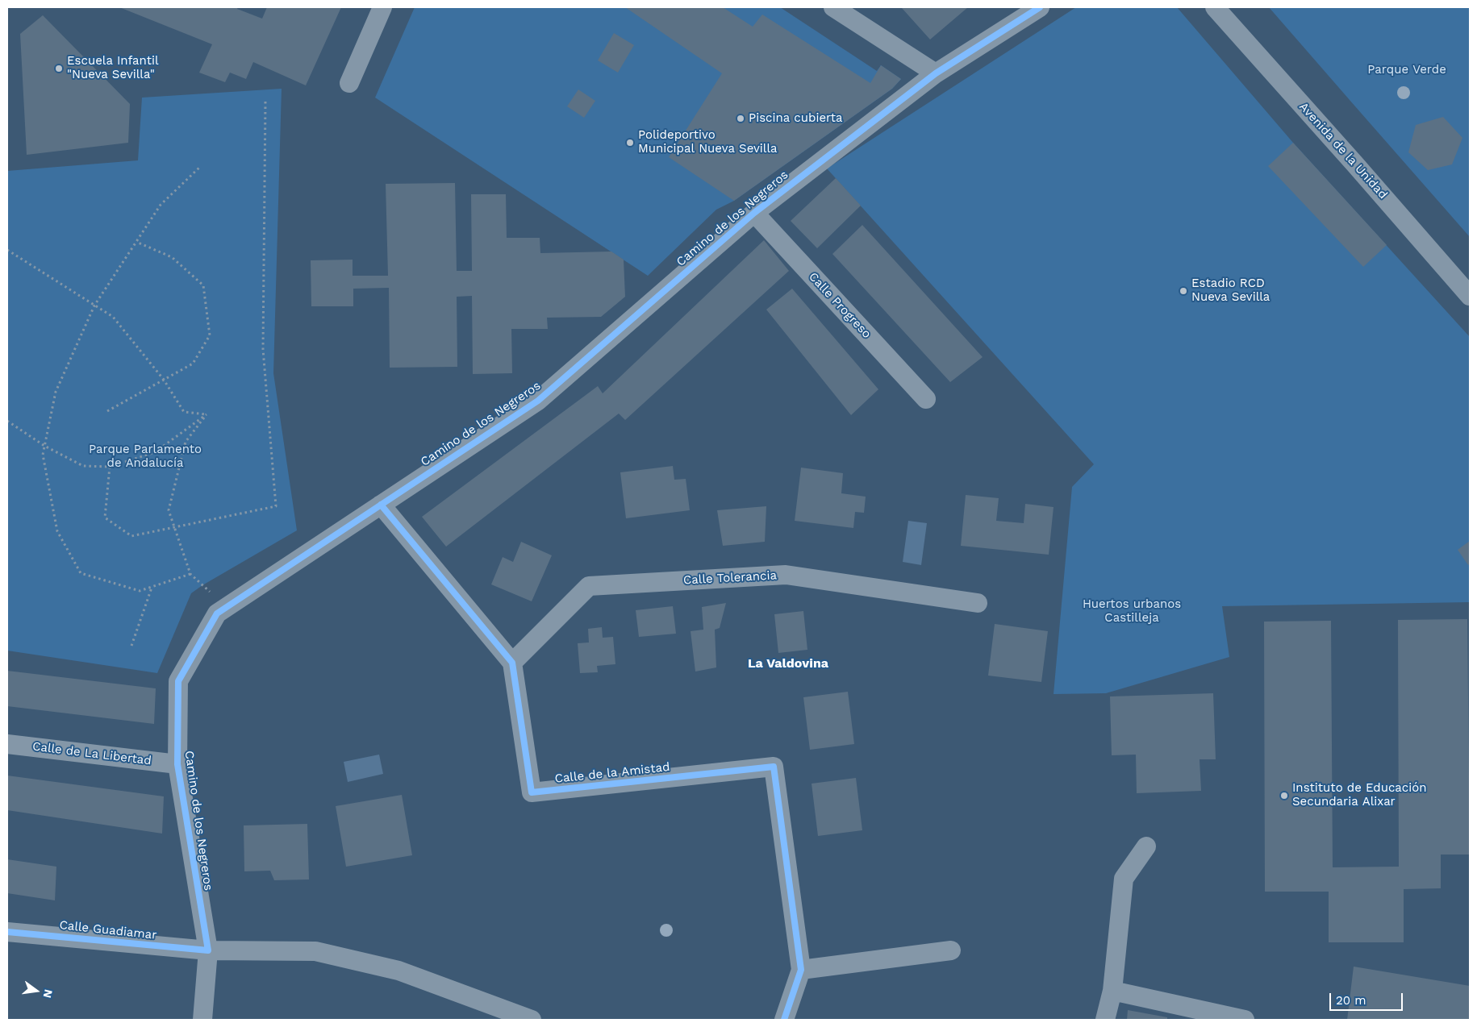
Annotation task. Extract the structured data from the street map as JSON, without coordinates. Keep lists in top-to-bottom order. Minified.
{"streets":{"street":["Avenida de la Unidad","Camino de los Negreros","Calle Progreso","Calle Tolerancia","Calle de La Libertad","Calle de la Amistad","Calle Guadiamar"]},"crossings":[["Camino de los Negreros","Calle Progreso"],["Camino de los Negreros","Calle de La Libertad"],["Camino de los Negreros","Calle Guadiamar"],["Calle Tolerancia","Calle de la Amistad"]],"districts":["La Valdovina"],"parks":["Parque Verde","Parque Parlamento de Andalucía","Huertos urbanos Castilleja"],"places":["Escuela Infantil \"Nueva Sevilla\"","Piscina cubierta","Polideportivo Municipal Nueva Sevilla","Estadio RCD Nueva Sevilla","Instituto de Educación Secundaria Alixar"],"scale_bar":"20 m","north":"right"}
